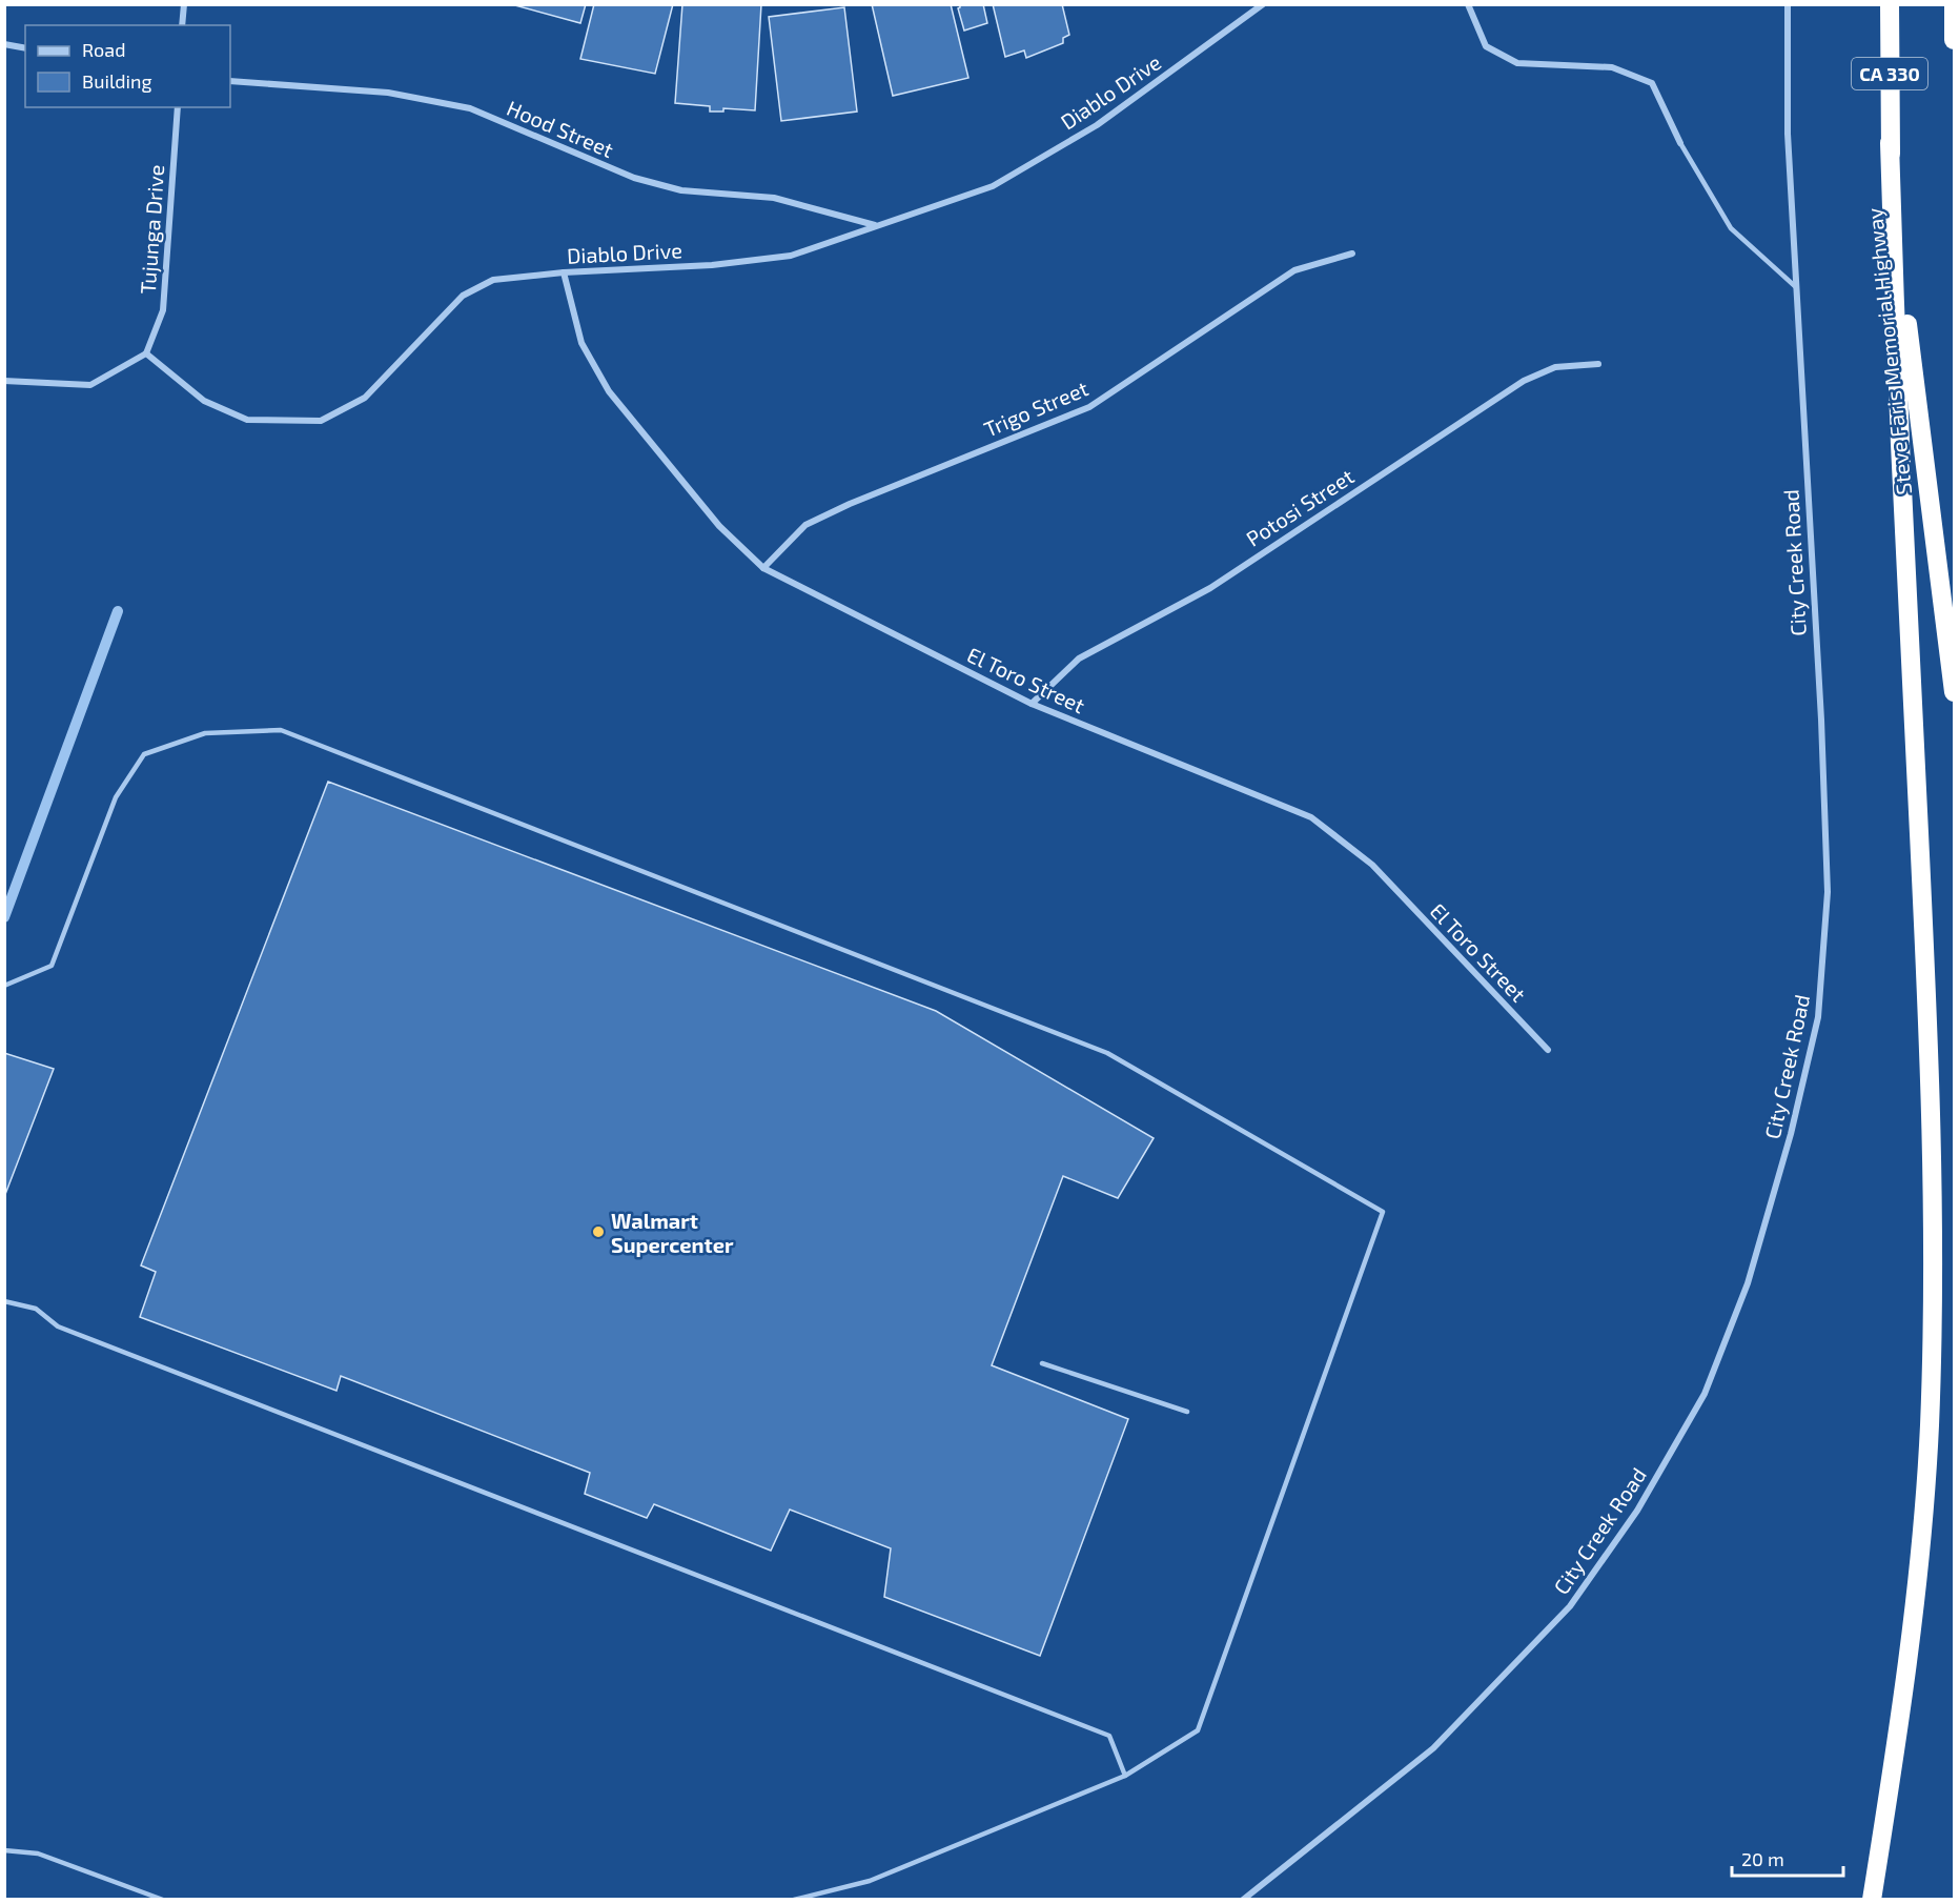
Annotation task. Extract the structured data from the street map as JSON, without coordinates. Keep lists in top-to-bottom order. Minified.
{"streets":{"highway":["CA 330","Steve Faris Memorial Highway"],"street":["Diablo Drive","Hood Street","Tujunga Drive","Trigo Street","Potosi Street","City Creek Road","El Toro Street"]},"crossings":[["Diablo Drive","Hood Street"],["Diablo Drive","Tujunga Drive"],["Diablo Drive","El Toro Street"],["Trigo Street","El Toro Street"],["Potosi Street","El Toro Street"]],"places":["Walmart Supercenter"],"legend":["Road","Building"],"scale_bar":"20 m"}
